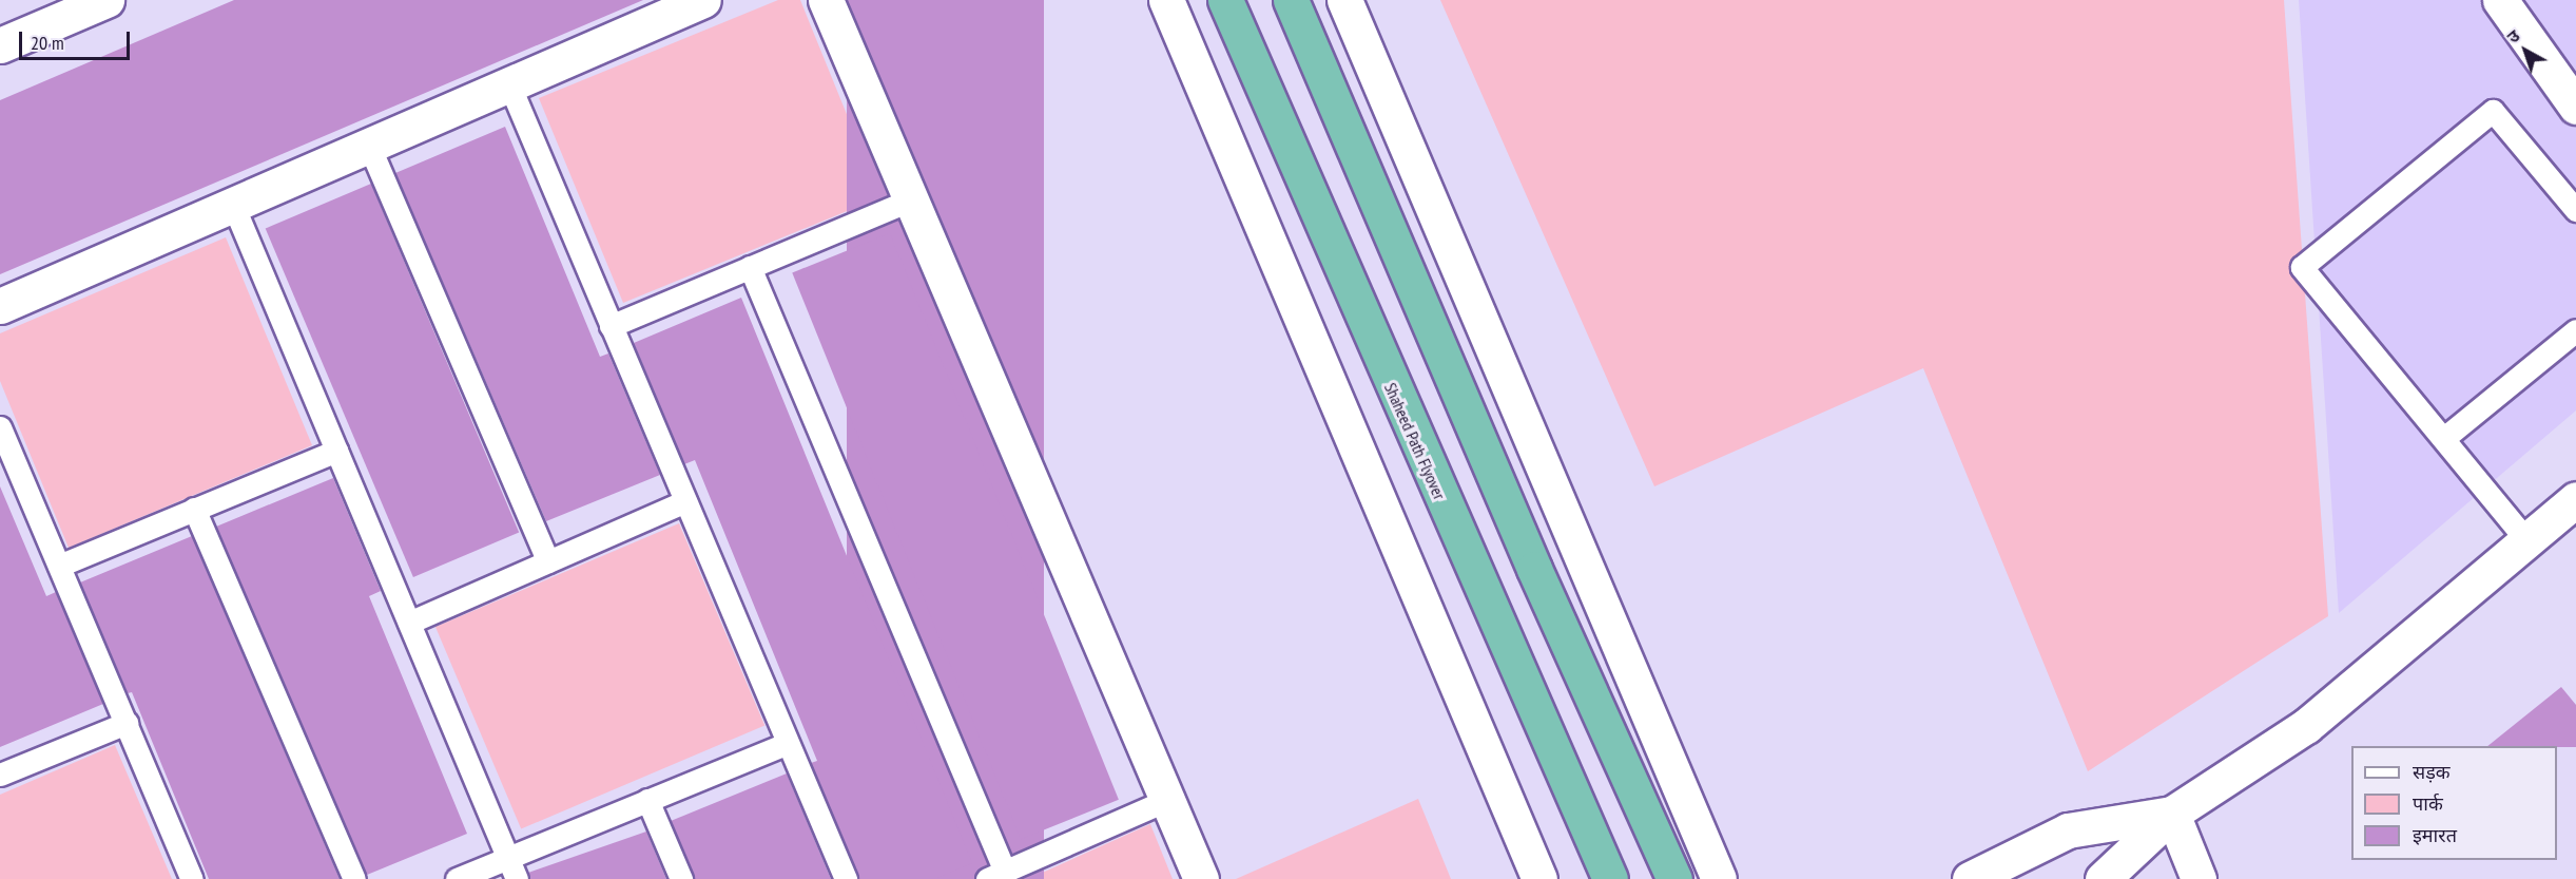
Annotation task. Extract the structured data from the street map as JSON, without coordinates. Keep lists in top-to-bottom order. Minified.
{"streets":{"highway":["Shaheed Path Flyover"]},"legend":["सड़क","पार्क","इमारत"],"scale_bar":"20 m","north":"top left"}
